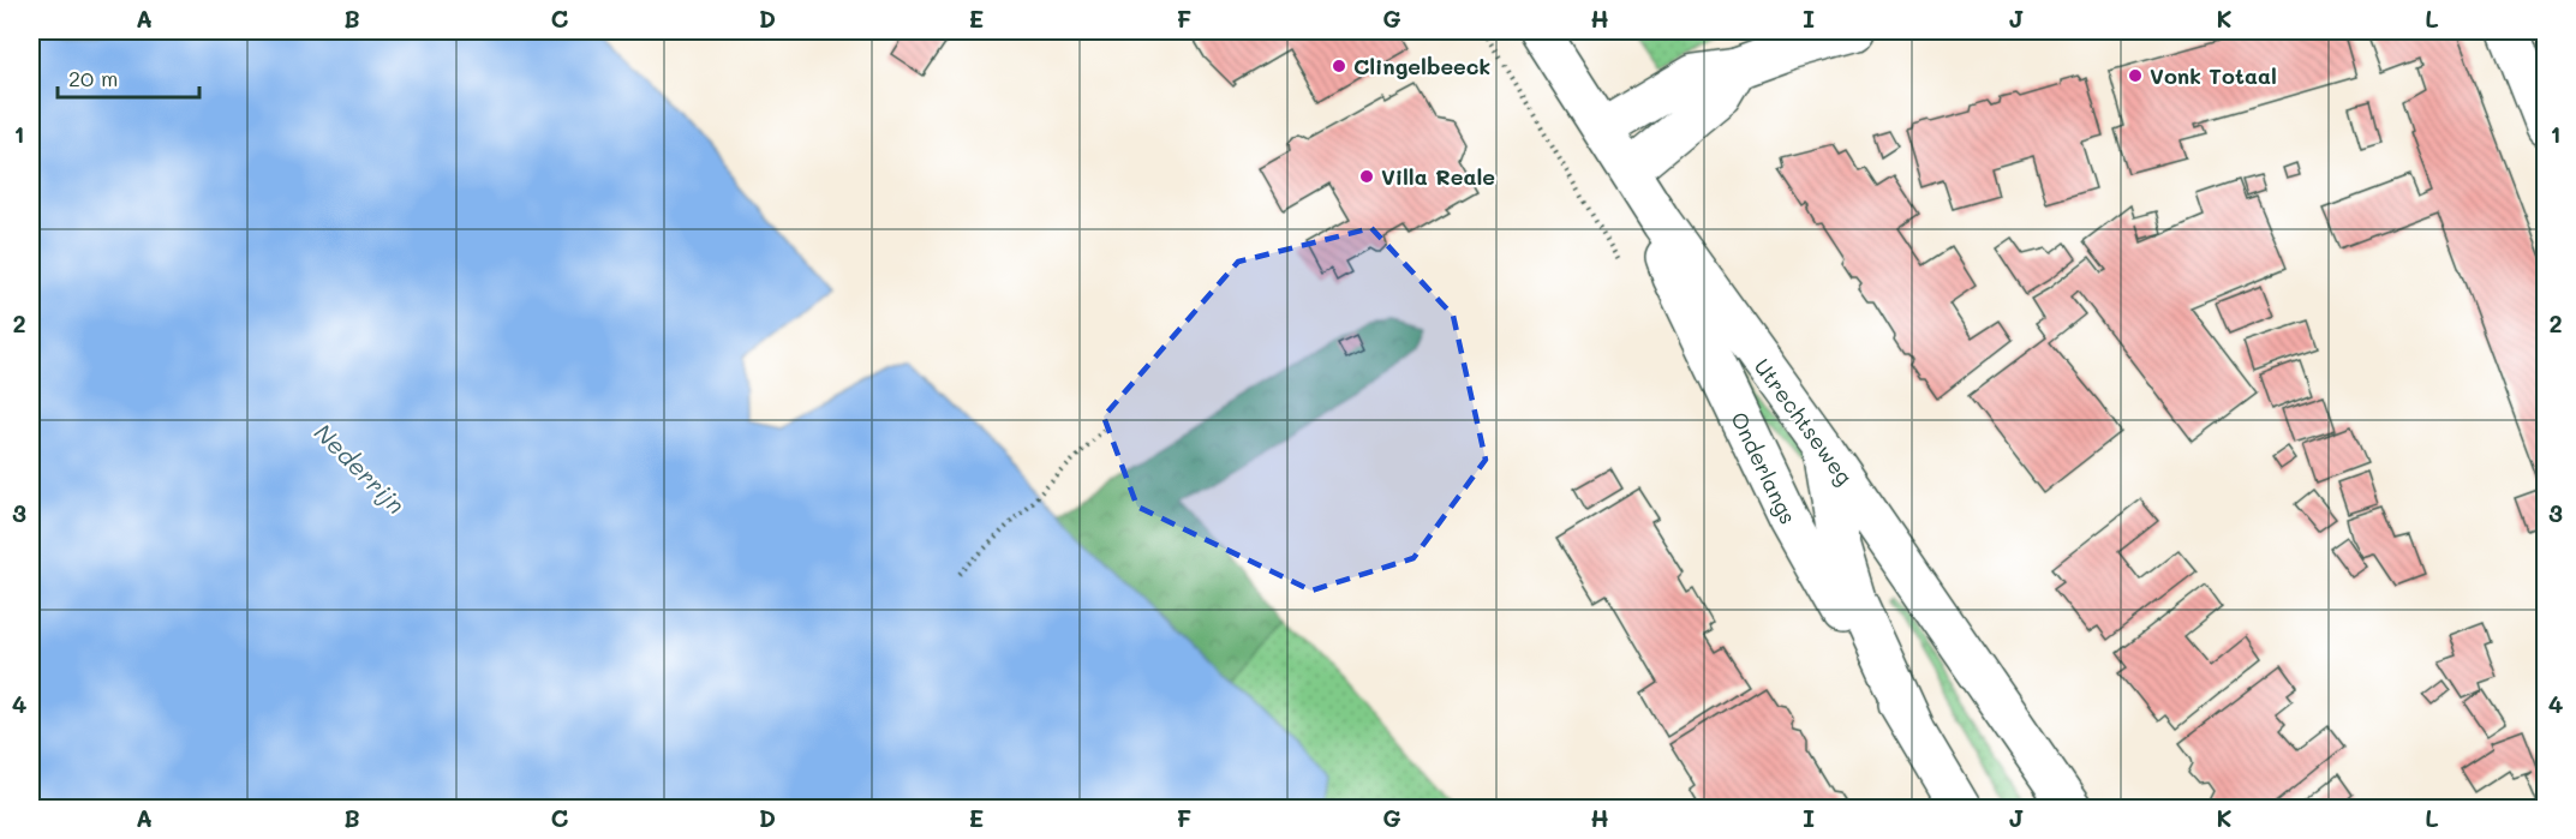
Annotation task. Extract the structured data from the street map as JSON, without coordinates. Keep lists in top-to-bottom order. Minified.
{"streets":{"main road":["Utrechtseweg","Onderlangs"]},"crossings":[["Utrechtseweg","Onderlangs"]],"water":["Nederrijn"],"places":["Clingelbeeck","Vonk Totaal","Villa Reale"],"scale_bar":"20 m","grid":{"columns":["A","B","C","D","E","F","G","H","I","J","K","L"],"rows":["1","2","3","4"]}}
